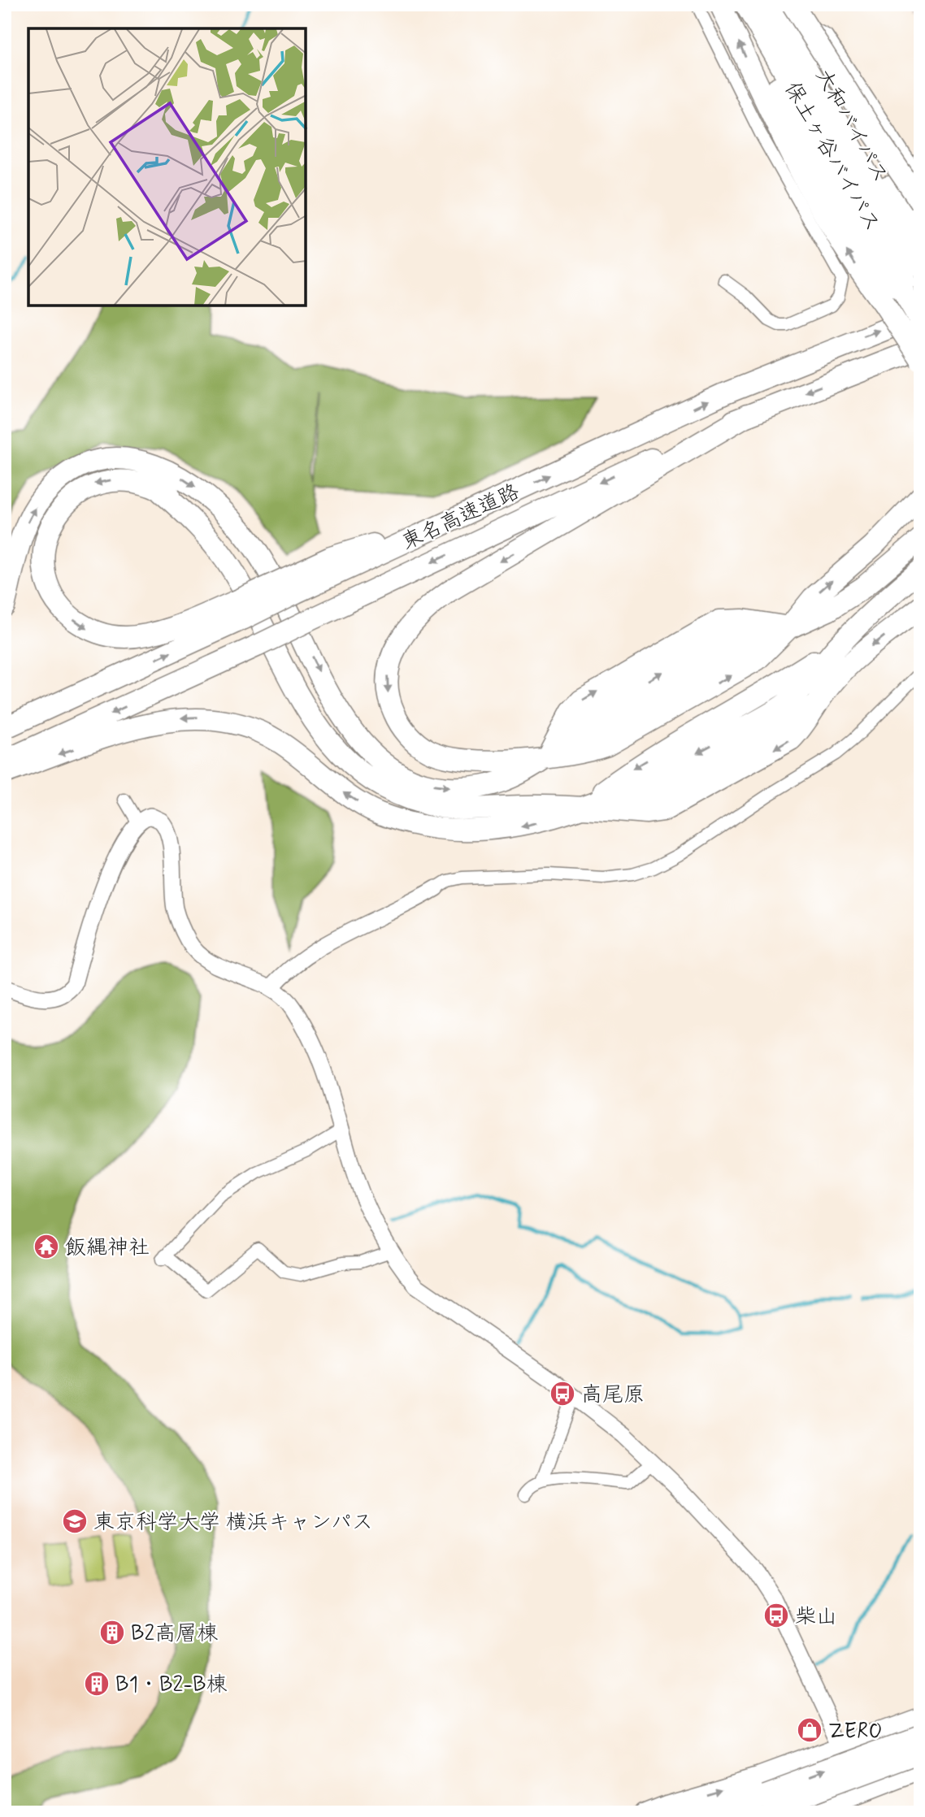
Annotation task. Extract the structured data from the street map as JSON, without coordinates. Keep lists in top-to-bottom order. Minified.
{"streets":{"highway":["大和バイパス","保土ヶ谷バイパス","東名高速道路"]},"places":{"temple":["飯縄神社"],"bus stop":["高尾原","柴山"],"school or university":["東京科学大学 横浜キャンパス"],"building":["B2高層棟","B1・B2-B棟"],"shop":["ZERO"]}}
